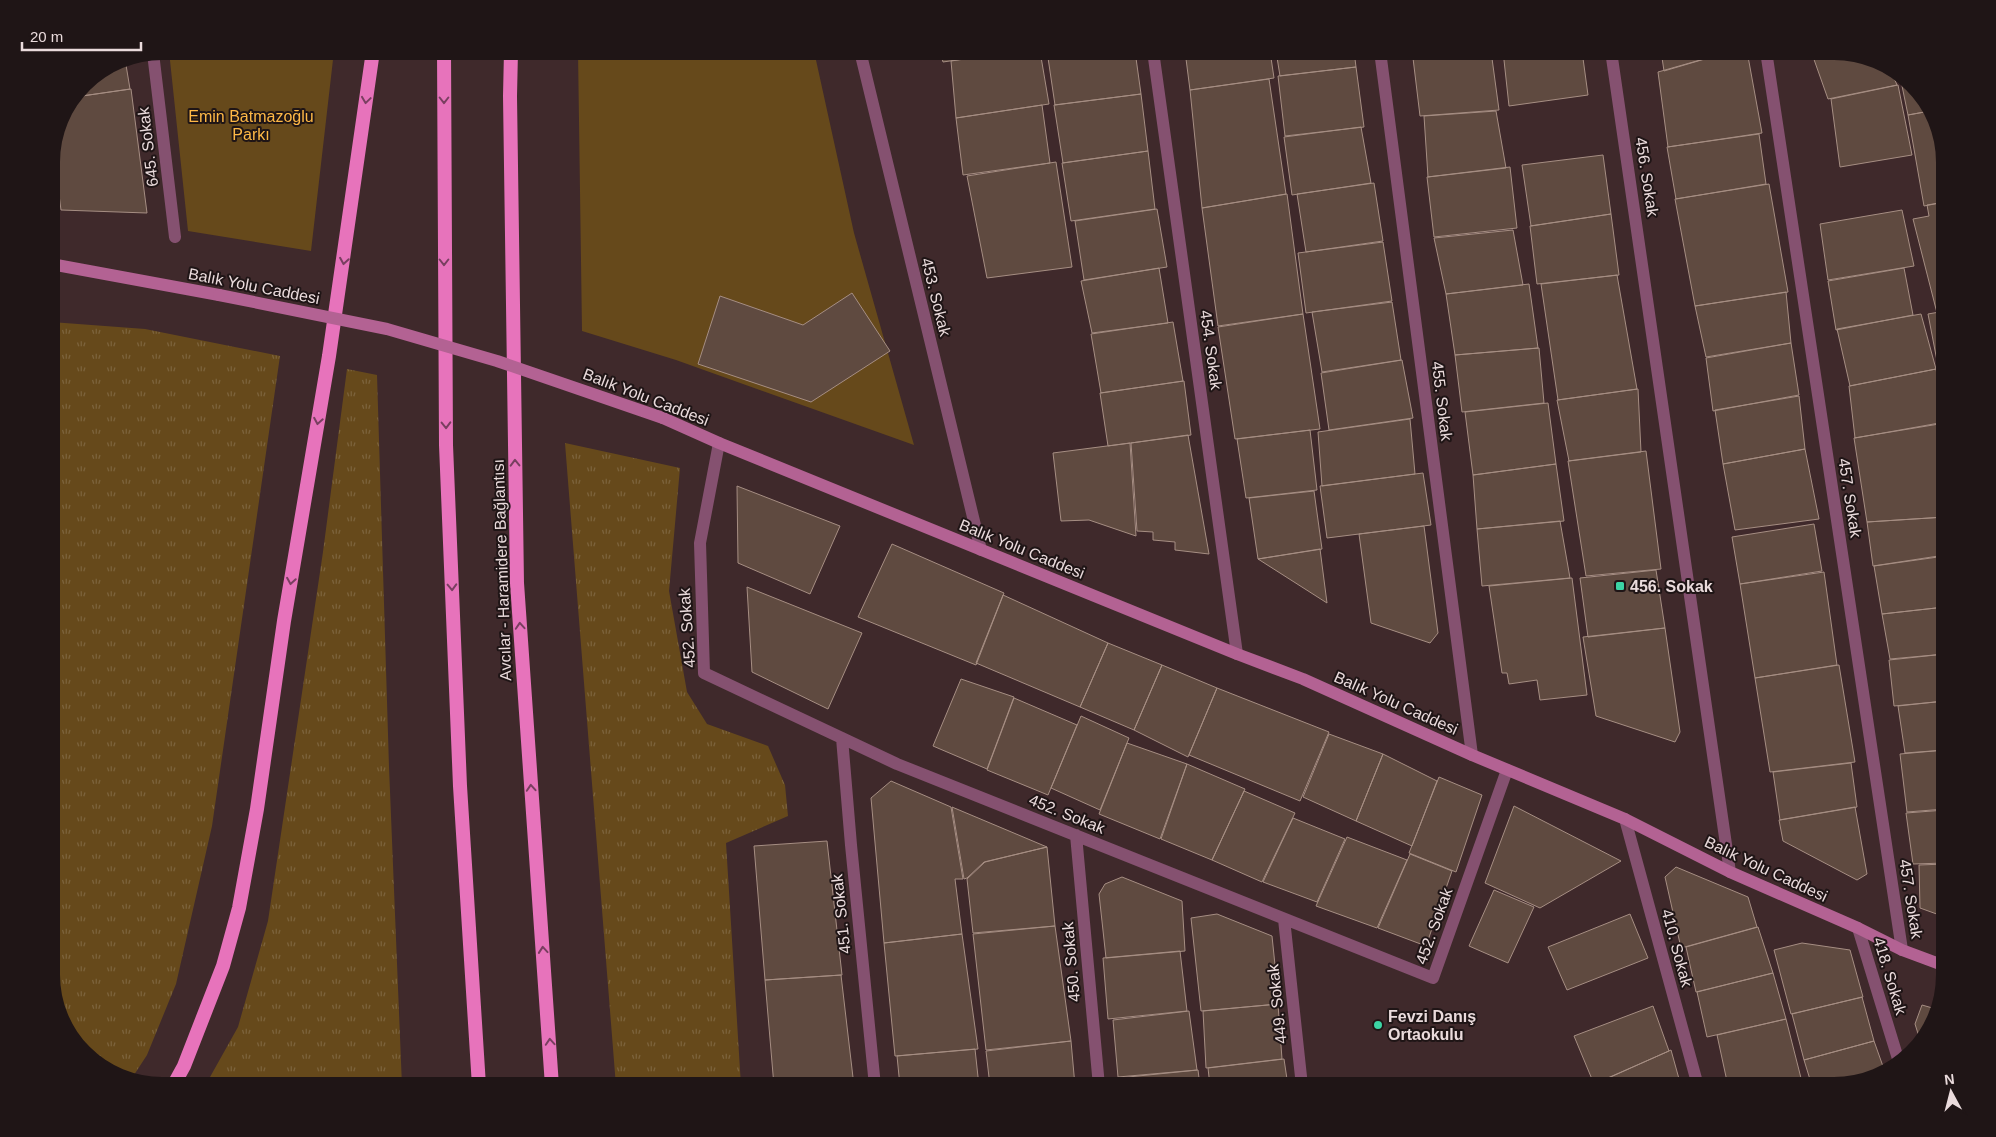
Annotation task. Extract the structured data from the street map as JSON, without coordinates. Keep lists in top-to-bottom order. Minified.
{"streets":{"highway":["Avcılar - Haramidere Bağlantısı"],"main road":["Balık Yolu Caddesi"],"street":["645. Sokak","456. Sokak","453. Sokak","454. Sokak","455. Sokak","457. Sokak","452. Sokak","451. Sokak","410. Sokak","450. Sokak","418. Sokak","449. Sokak"]},"crossings":[["456. Sokak","Balık Yolu Caddesi"],["Balık Yolu Caddesi","453. Sokak"],["Balık Yolu Caddesi","454. Sokak"],["Balık Yolu Caddesi","455. Sokak"],["Balık Yolu Caddesi","457. Sokak"],["Balık Yolu Caddesi","452. Sokak"],["Balık Yolu Caddesi","410. Sokak"],["Balık Yolu Caddesi","418. Sokak"],["452. Sokak","451. Sokak"],["452. Sokak","450. Sokak"],["452. Sokak","449. Sokak"]],"parks":["Emin Batmazoğlu Parkı"],"places":{"transit":["456. Sokak"],"other":["Fevzi Danış Ortaokulu"]},"scale_bar":"20 m","north":"top"}
